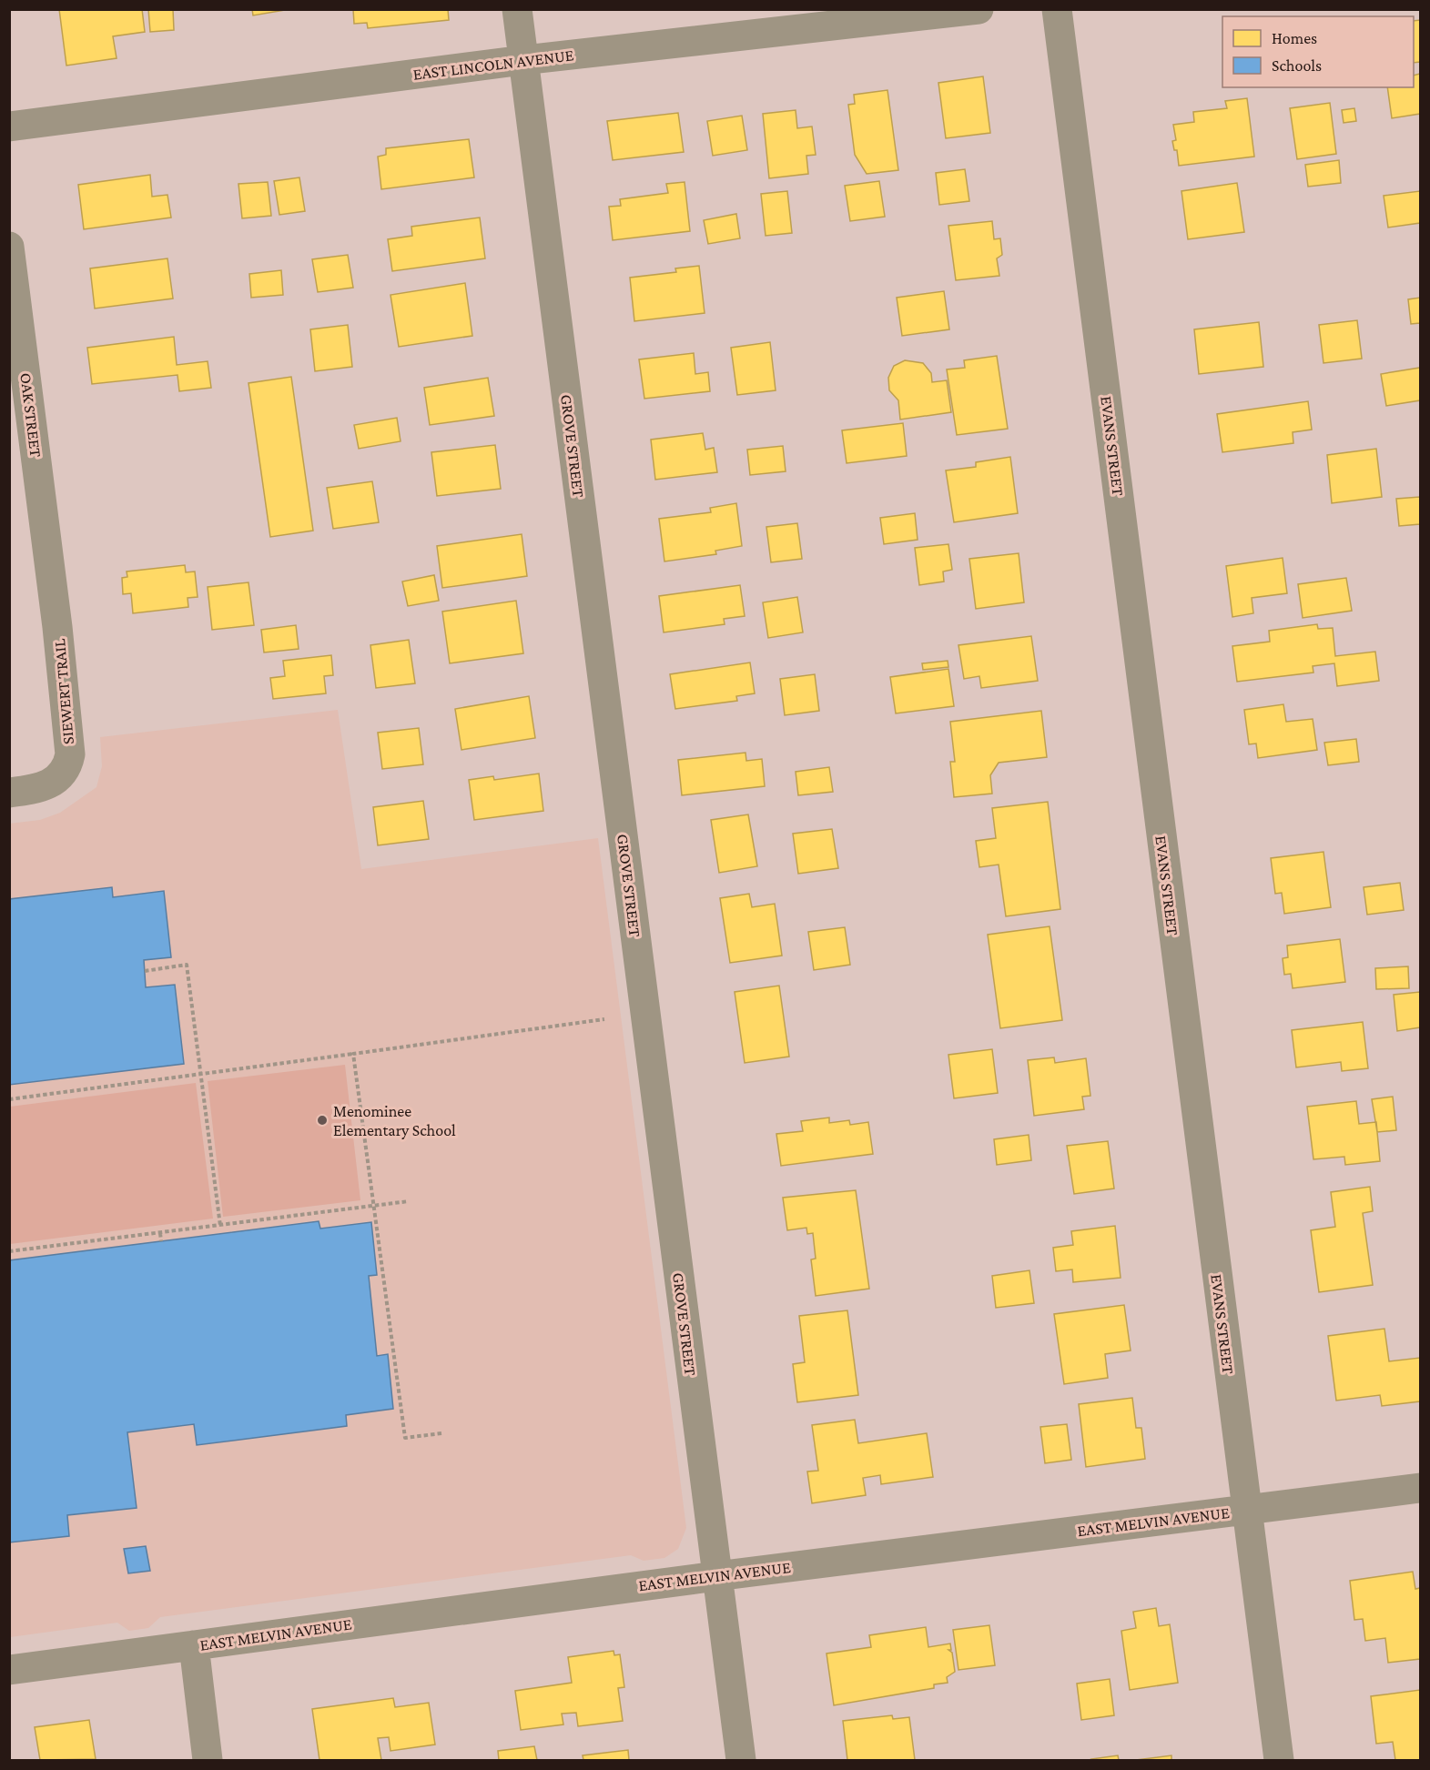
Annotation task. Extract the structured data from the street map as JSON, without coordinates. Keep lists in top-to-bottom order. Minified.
{"streets":{"street":["EAST LINCOLN AVENUE","OAK STREET","GROVE STREET","EVANS STREET","SIEWERT TRAIL","EAST MELVIN AVENUE"]},"crossings":[["EAST LINCOLN AVENUE","GROVE STREET"],["OAK STREET","SIEWERT TRAIL"],["GROVE STREET","EAST MELVIN AVENUE"],["EVANS STREET","EAST MELVIN AVENUE"]],"places":["Menominee Elementary School"],"legend":["Homes","Schools"]}
